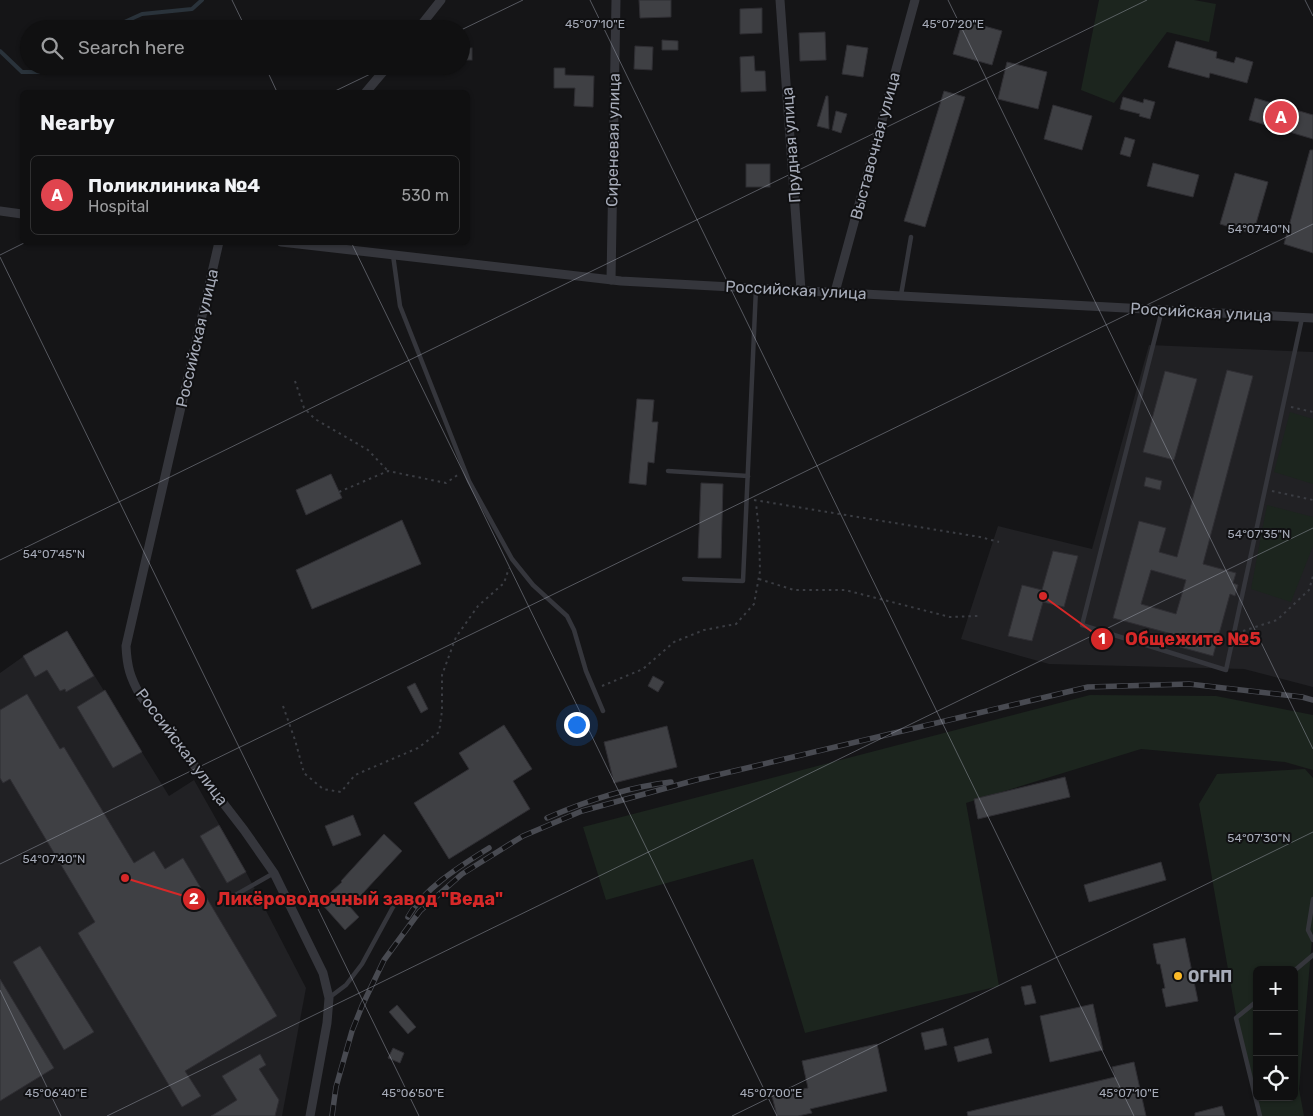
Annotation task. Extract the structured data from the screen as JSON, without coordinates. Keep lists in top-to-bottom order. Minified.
{"streets":{"street":["Сиреневая улица","Прудная улица","Выставочная улица","Российская улица"]},"crossings":[["Сиреневая улица","Российская улица"],["Прудная улица","Российская улица"],["Выставочная улица","Российская улица"]],"places":["Общежите №5","Ликёроводочный завод \"Веда\"","ОГНП"],"page":{"search":"Search here","heading":"Nearby","pins":"A","list":[{"mark":"A","name":"Поликлиника №4","note":"Hospital","value":"530 m"}],"map_buttons":["+","−"]},"coordinates":["45°07'10\"E","45°07'20\"E","54°07'40\"N","54°07'35\"N","54°07'45\"N","54°07'30\"N","45°06'40\"E","45°06'50\"E","45°07'00\"E"]}
